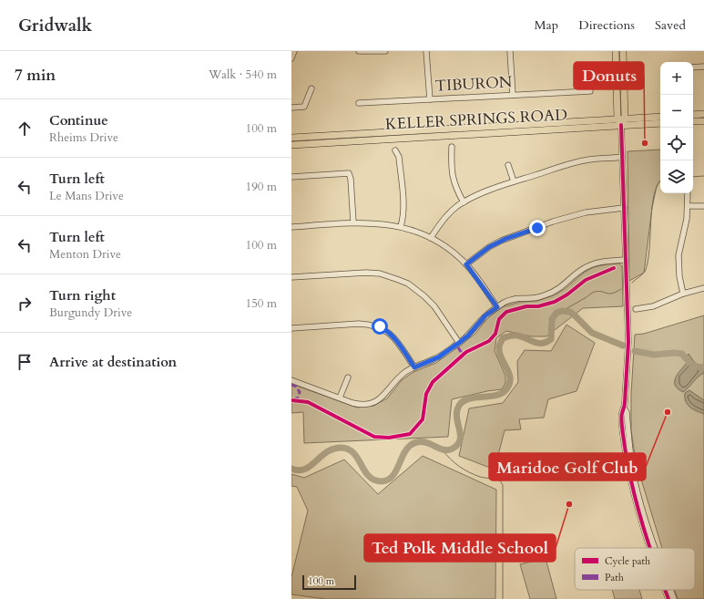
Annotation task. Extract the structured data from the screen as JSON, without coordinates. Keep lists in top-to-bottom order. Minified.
{"streets":{"main road":["KELLER SPRINGS ROAD"],"street":["TIBURON"]},"places":["Donuts","Maridoe Golf Club","Ted Polk Middle School"],"legend":["Cycle path","Path"],"scale_bar":"100 m","page":{"header":"Gridwalk","nav":["Map","Directions","Saved"],"heading":["7 min","Walk · 540 m"],"map_buttons":["+","−"],"list":[["Continue","Rheims Drive","100 m"],["Turn left","Le Mans Drive","190 m"],["Turn left","Menton Drive","100 m"],["Turn right","Burgundy Drive","150 m"],"Arrive at destination"],"scale":"100 m"}}
